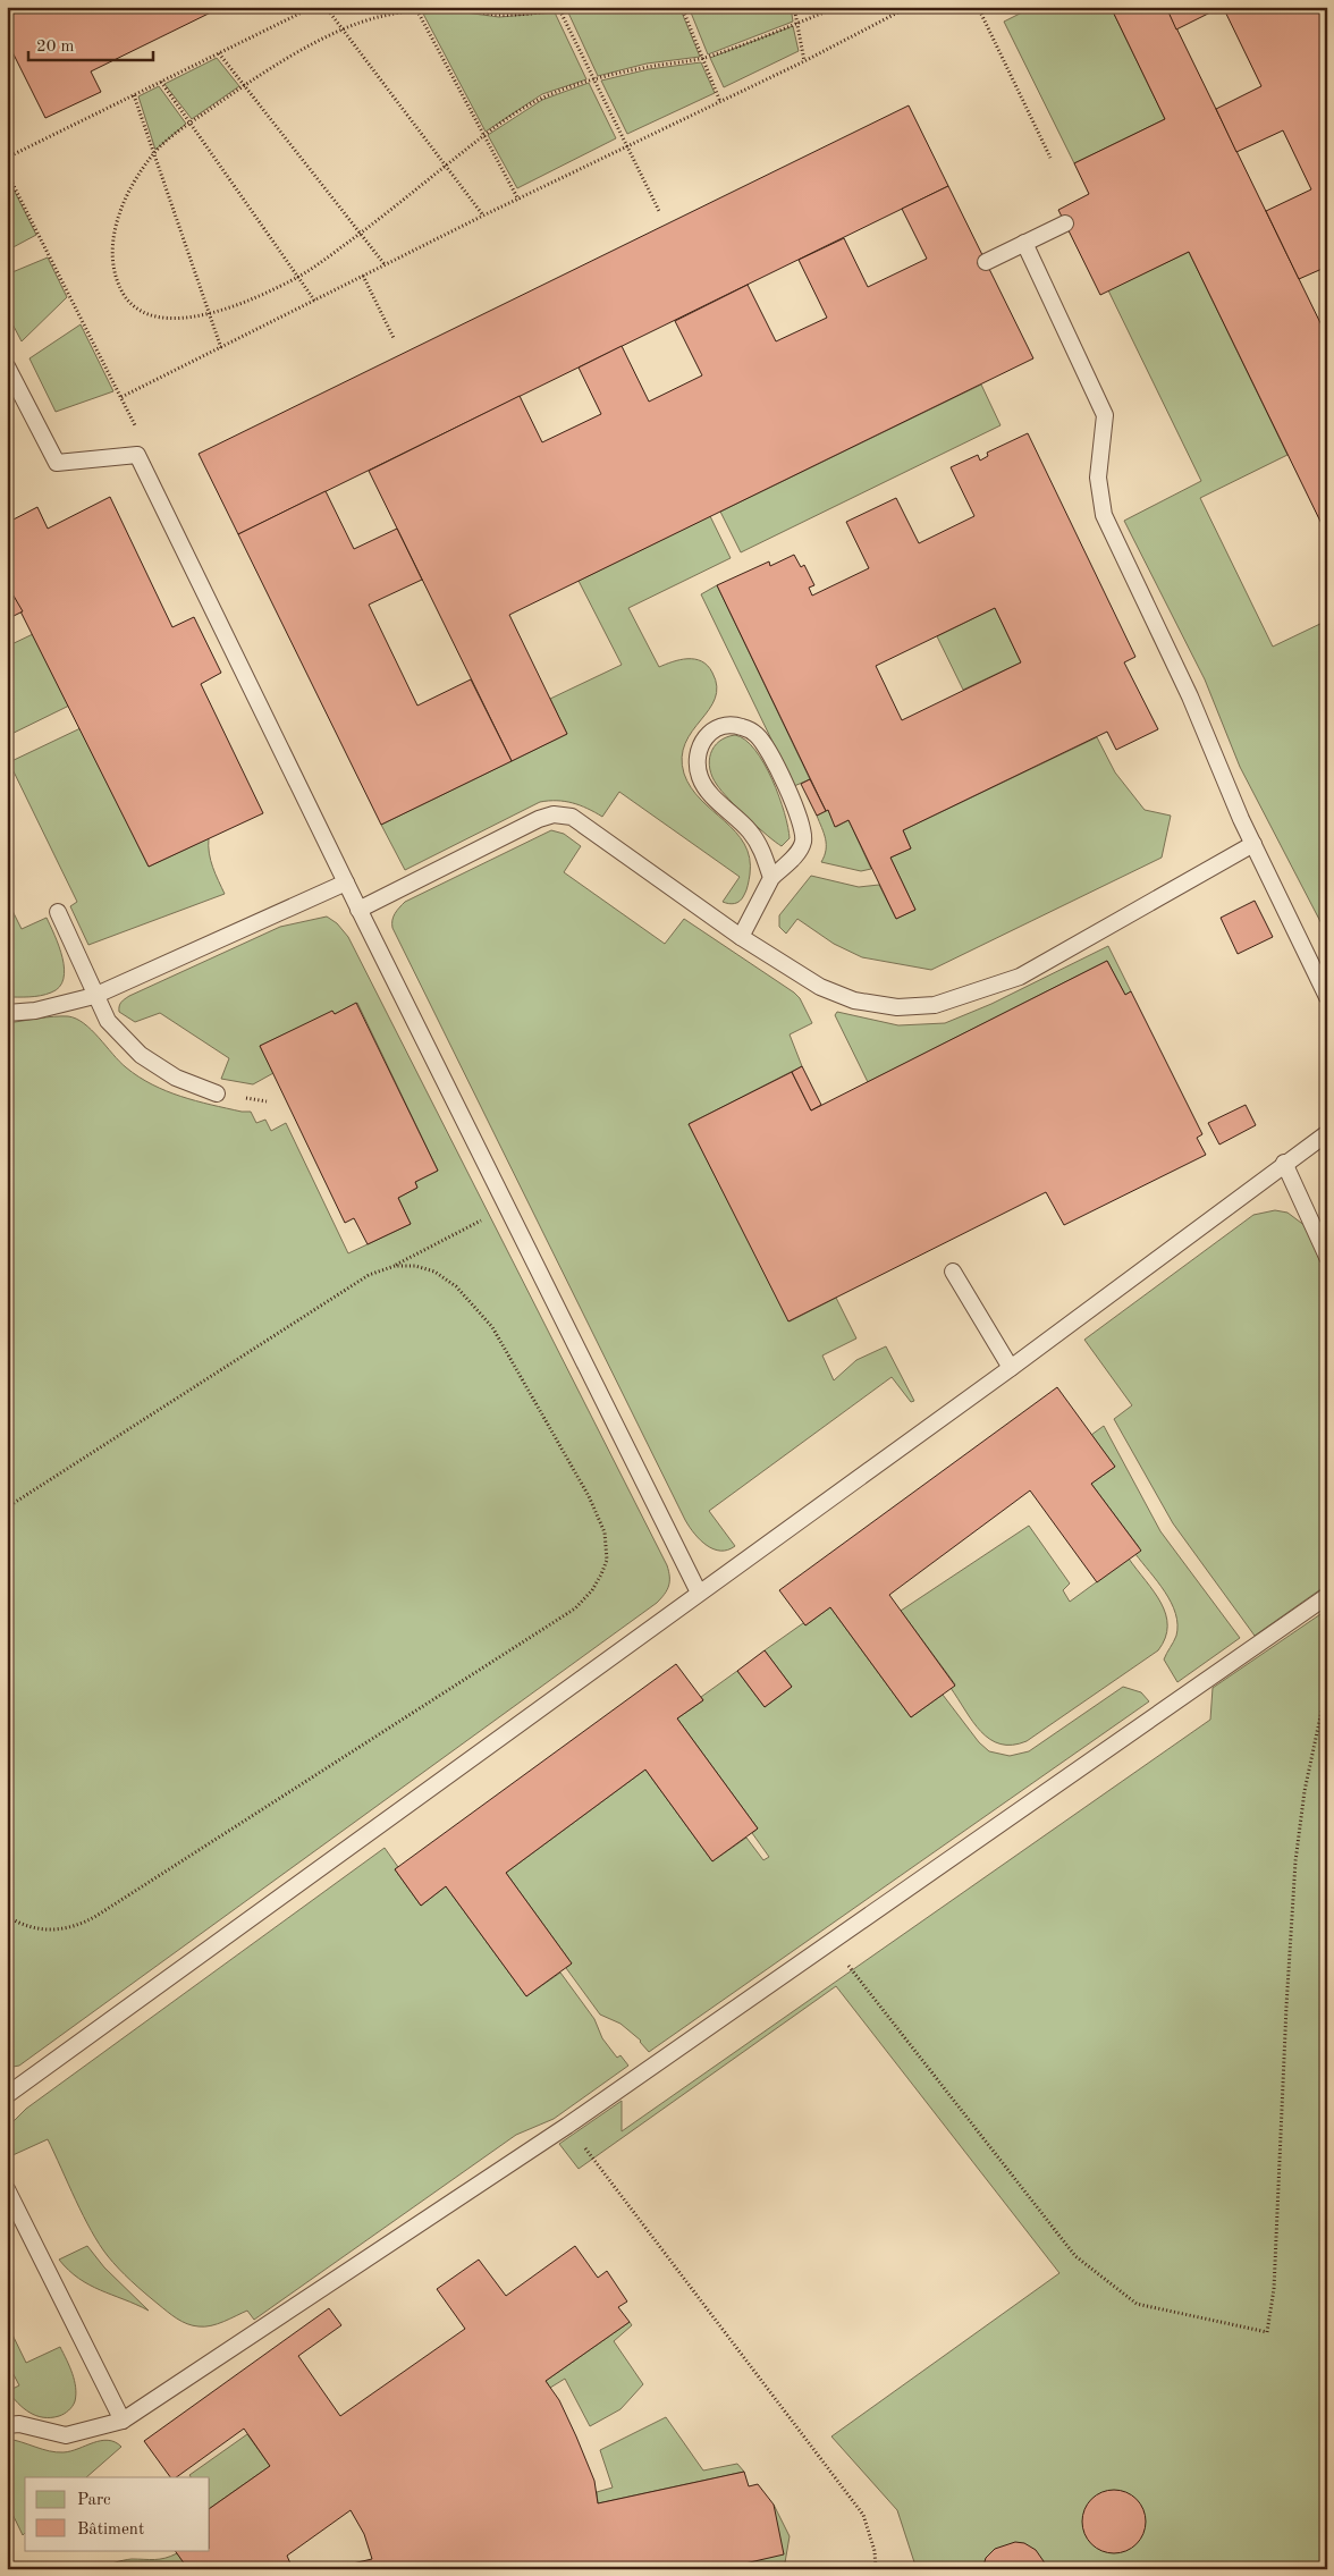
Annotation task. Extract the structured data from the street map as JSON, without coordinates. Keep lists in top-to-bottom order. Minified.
{"legend":["Parc","Bâtiment"],"scale_bar":"20 m"}
